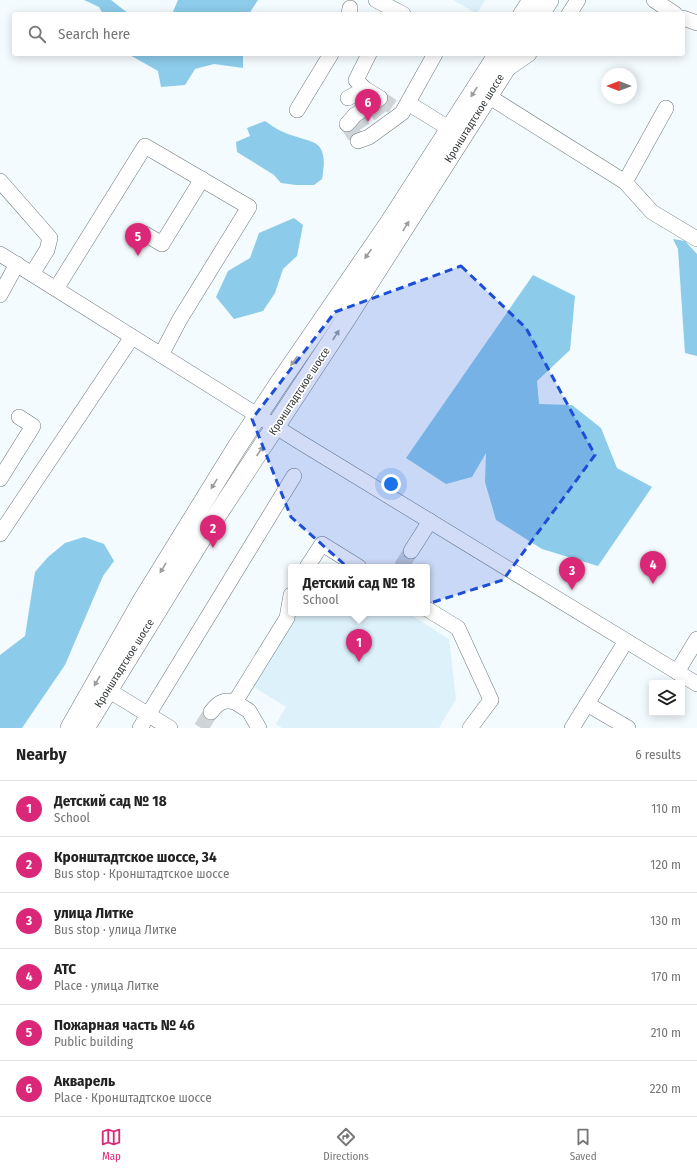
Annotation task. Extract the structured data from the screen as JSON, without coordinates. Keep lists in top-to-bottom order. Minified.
{"streets":{"main road":["Кронштадтское шоссе"]},"north":"left","page":{"search":"Search here","pins":["6","5","2","4","3","1"],"popup":["Детский сад № 18","School"],"heading":["Nearby","6 results"],"list":[{"mark":"1","name":"Детский сад № 18","note":"School","value":"110 m"},{"mark":"2","name":"Кронштадтское шоссе, 34","note":"Bus stop · Кронштадтское шоссе","value":"120 m"},{"mark":"3","name":"улица Литке","note":"Bus stop · улица Литке","value":"130 m"},{"mark":"4","name":"АТС","note":"Place · улица Литке","value":"170 m"},{"mark":"5","name":"Пожарная часть № 46","note":"Public building","value":"210 m"},{"mark":"6","name":"Акварель","note":"Place · Кронштадтское шоссе","value":"220 m"}],"nav":["Map","Directions","Saved"]}}
